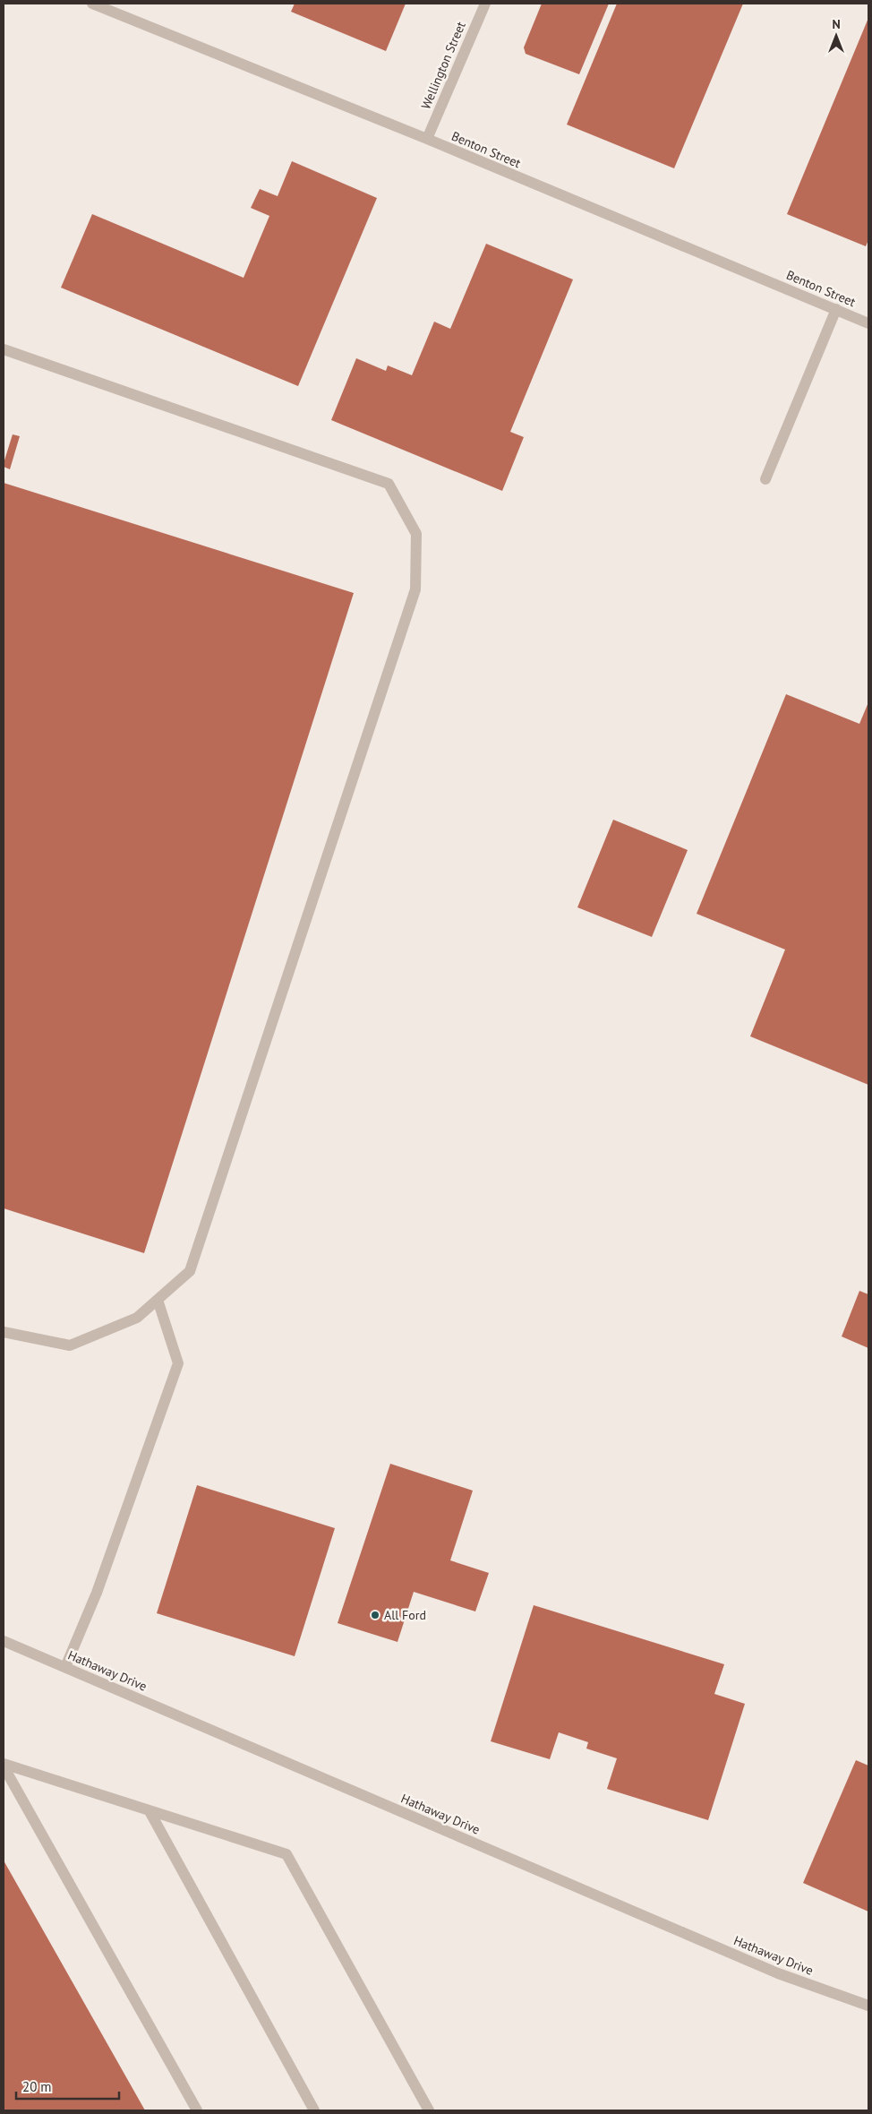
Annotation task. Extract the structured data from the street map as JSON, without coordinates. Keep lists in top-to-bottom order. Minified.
{"streets":{"street":["Wellington Street","Benton Street","Hathaway Drive"]},"crossings":[["Wellington Street","Benton Street"]],"places":["All Ford"],"scale_bar":"20 m","north":"top"}
